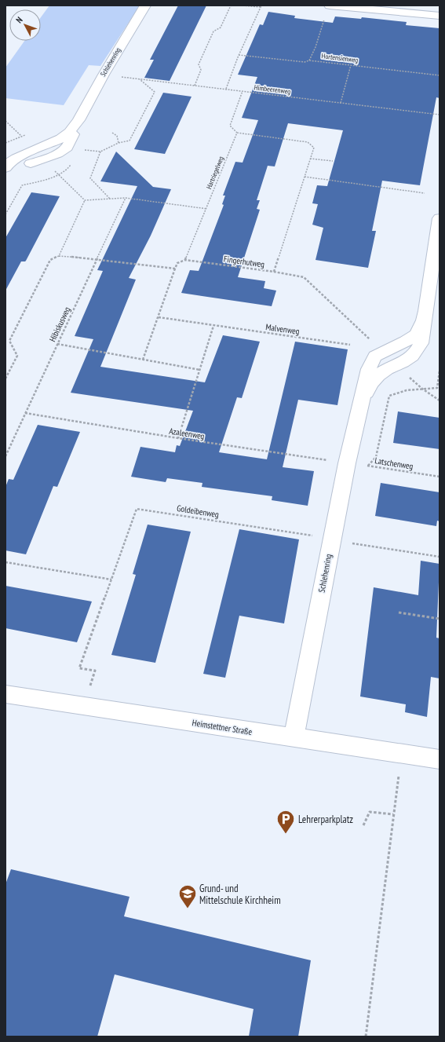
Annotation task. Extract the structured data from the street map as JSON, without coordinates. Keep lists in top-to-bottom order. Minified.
{"streets":{"street":["Schlehenring","Heimstettner Straße"],"path":["Hortensienweg","Himbeerenweg","Hartriegelweg","Fingerhutweg","Hibiskusweg","Malvenweg","Azaleenweg","Latschenweg","Goldeibenweg"]},"crossings":[["Schlehenring","Himbeerenweg"],["Schlehenring","Fingerhutweg"],["Schlehenring","Azaleenweg"],["Schlehenring","Latschenweg"],["Schlehenring","Goldeibenweg"],["Schlehenring","Heimstettner Straße"],["Hartriegelweg","Fingerhutweg"],["Hibiskusweg","Azaleenweg"],["Azaleenweg","Latschenweg"]],"places":{"parking":["Lehrerparkplatz"],"school or university":["Grund- und Mittelschule Kirchheim"]},"north":"top left"}
